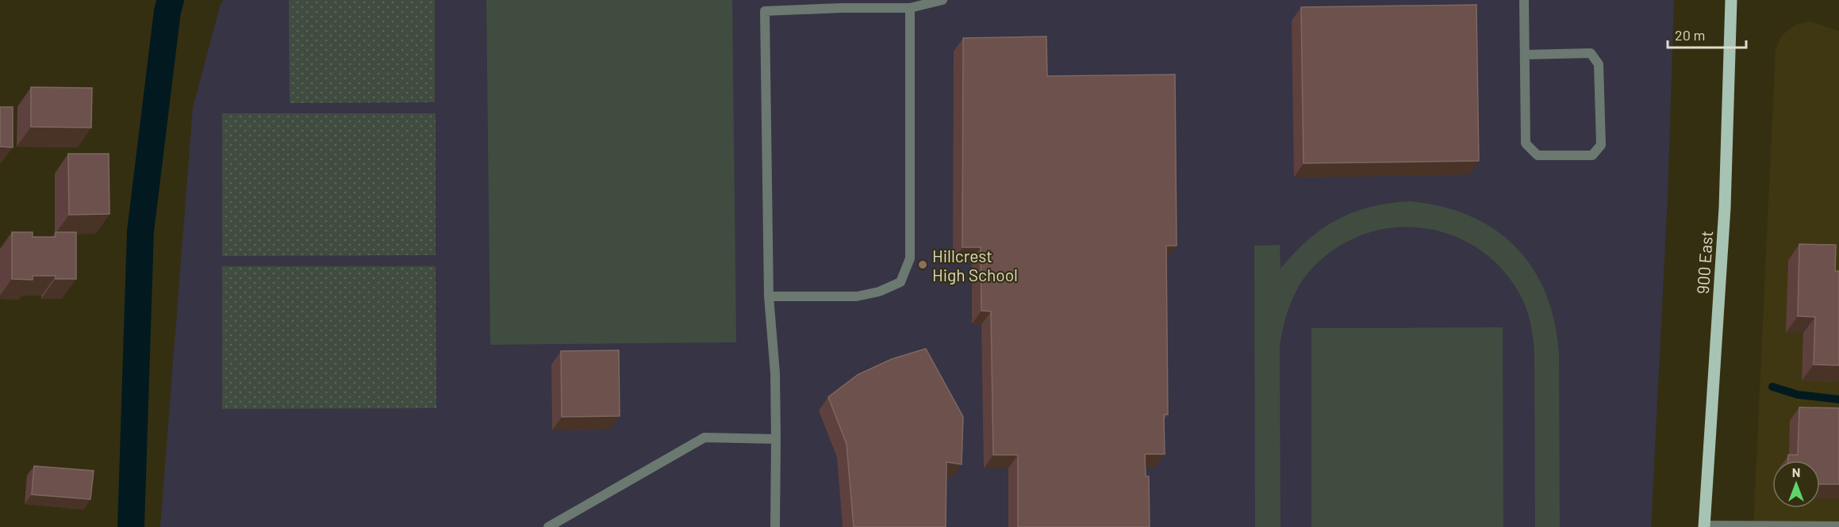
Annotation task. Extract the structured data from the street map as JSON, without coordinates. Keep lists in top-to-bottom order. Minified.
{"streets":{"main road":["900 East"]},"places":["Hillcrest High School"],"scale_bar":"20 m","north":"top"}
